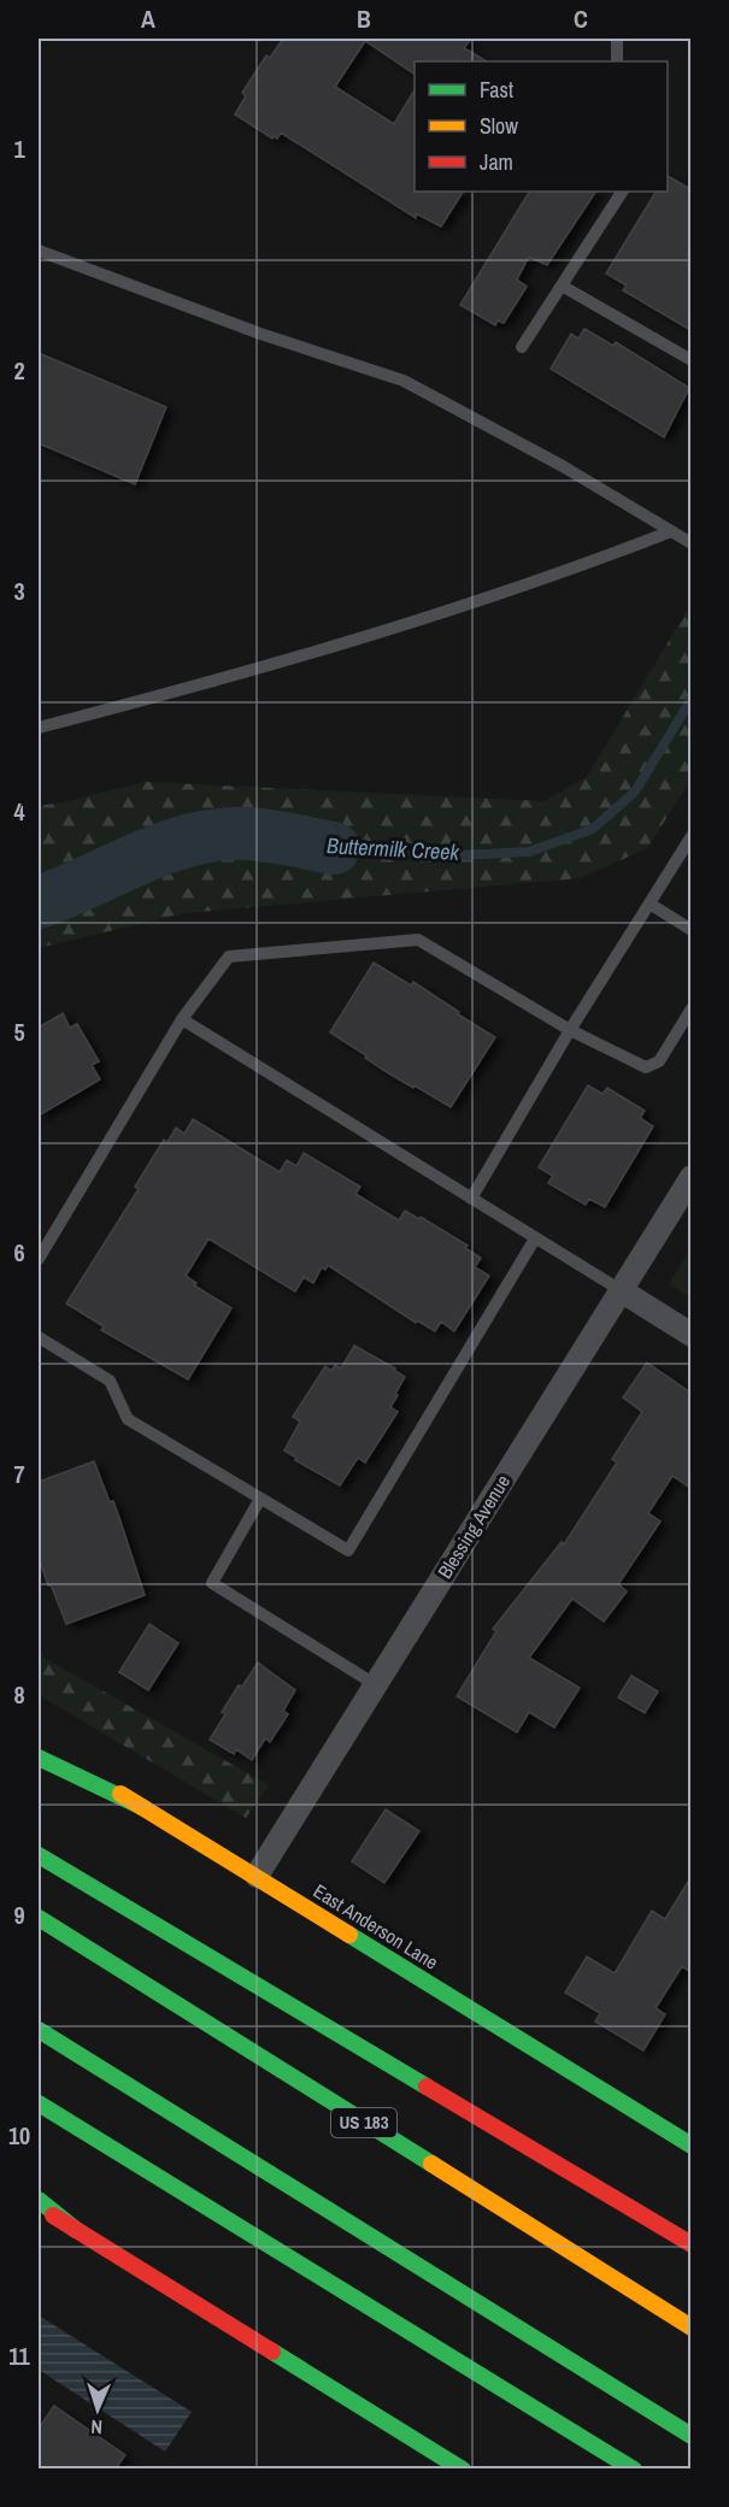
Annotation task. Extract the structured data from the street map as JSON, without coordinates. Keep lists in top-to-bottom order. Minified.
{"streets":{"main road":["East Anderson Lane","US 183"],"street":["Blessing Avenue"]},"crossings":[["Blessing Avenue","East Anderson Lane"]],"water":["Buttermilk Creek"],"legend":["Fast","Slow","Jam"],"north":"bottom","grid":{"columns":["A","B","C"],"rows":["1","2","3","4","5","6","7","8","9","10","11"]}}
